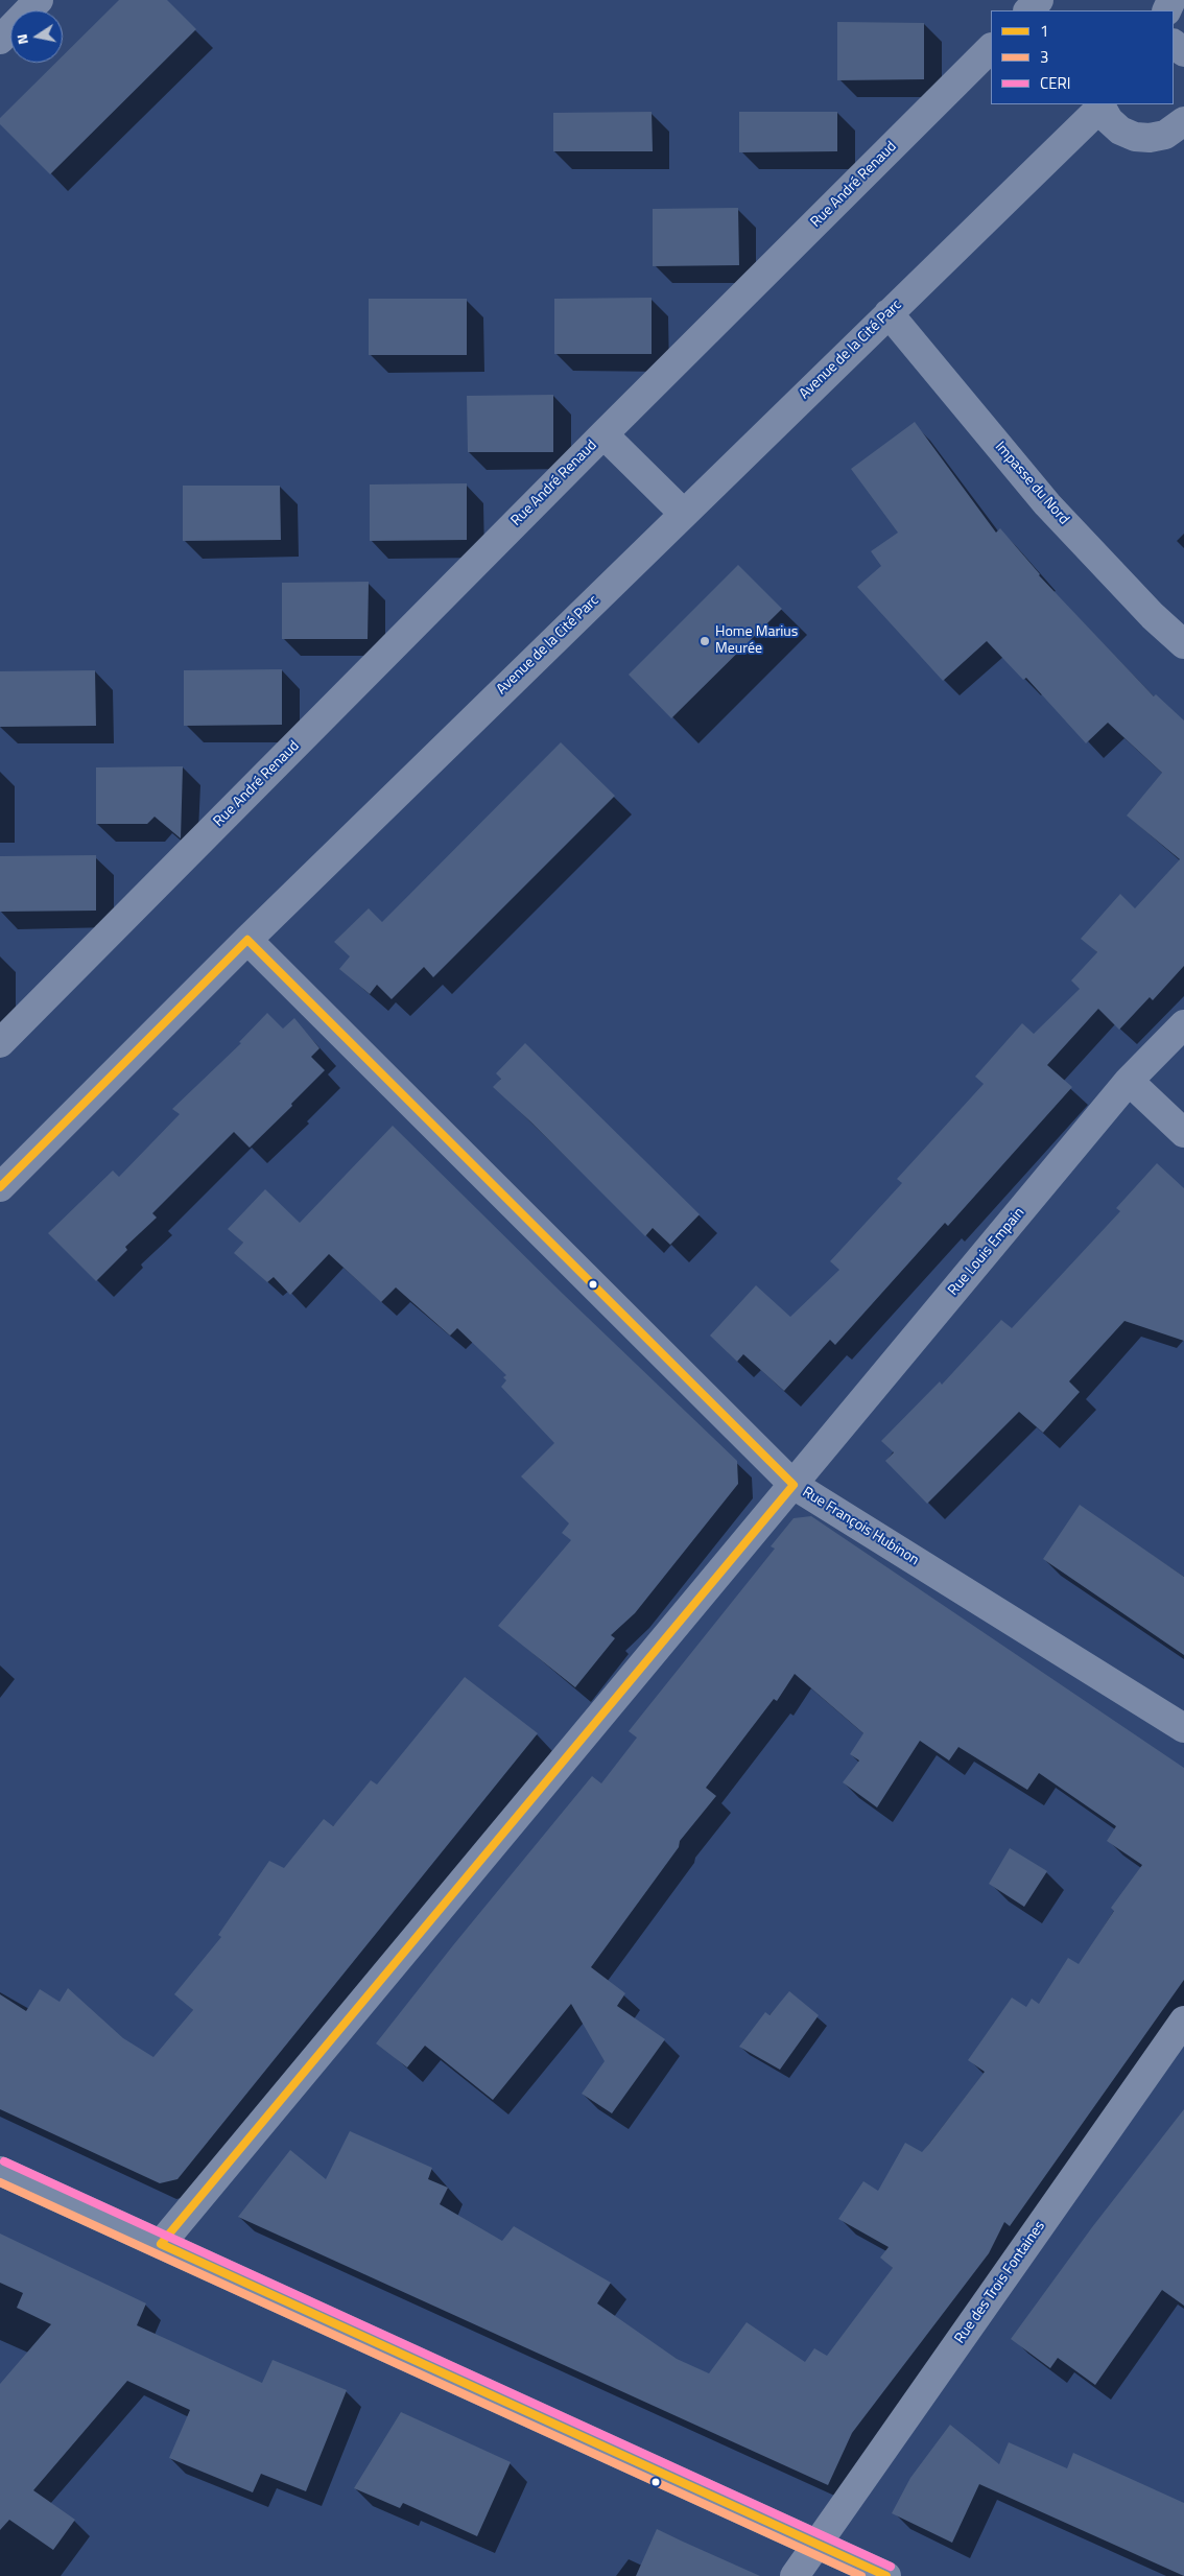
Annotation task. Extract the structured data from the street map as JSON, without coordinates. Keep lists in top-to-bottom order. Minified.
{"streets":{"street":["Rue André Renaud","Avenue de la Cité Parc","Impasse du Nord","Rue Louis Empain","Rue François Hubinon","Rue des Trois Fontaines"]},"crossings":[["Avenue de la Cité Parc","Impasse du Nord"],["Avenue de la Cité Parc","Rue François Hubinon"],["Rue Louis Empain","Rue François Hubinon"]],"places":["Home Marius Meurée"],"lines":["transit line 1","transit line CERI","transit line 3"],"legend":["1","3","CERI"],"north":"left"}
